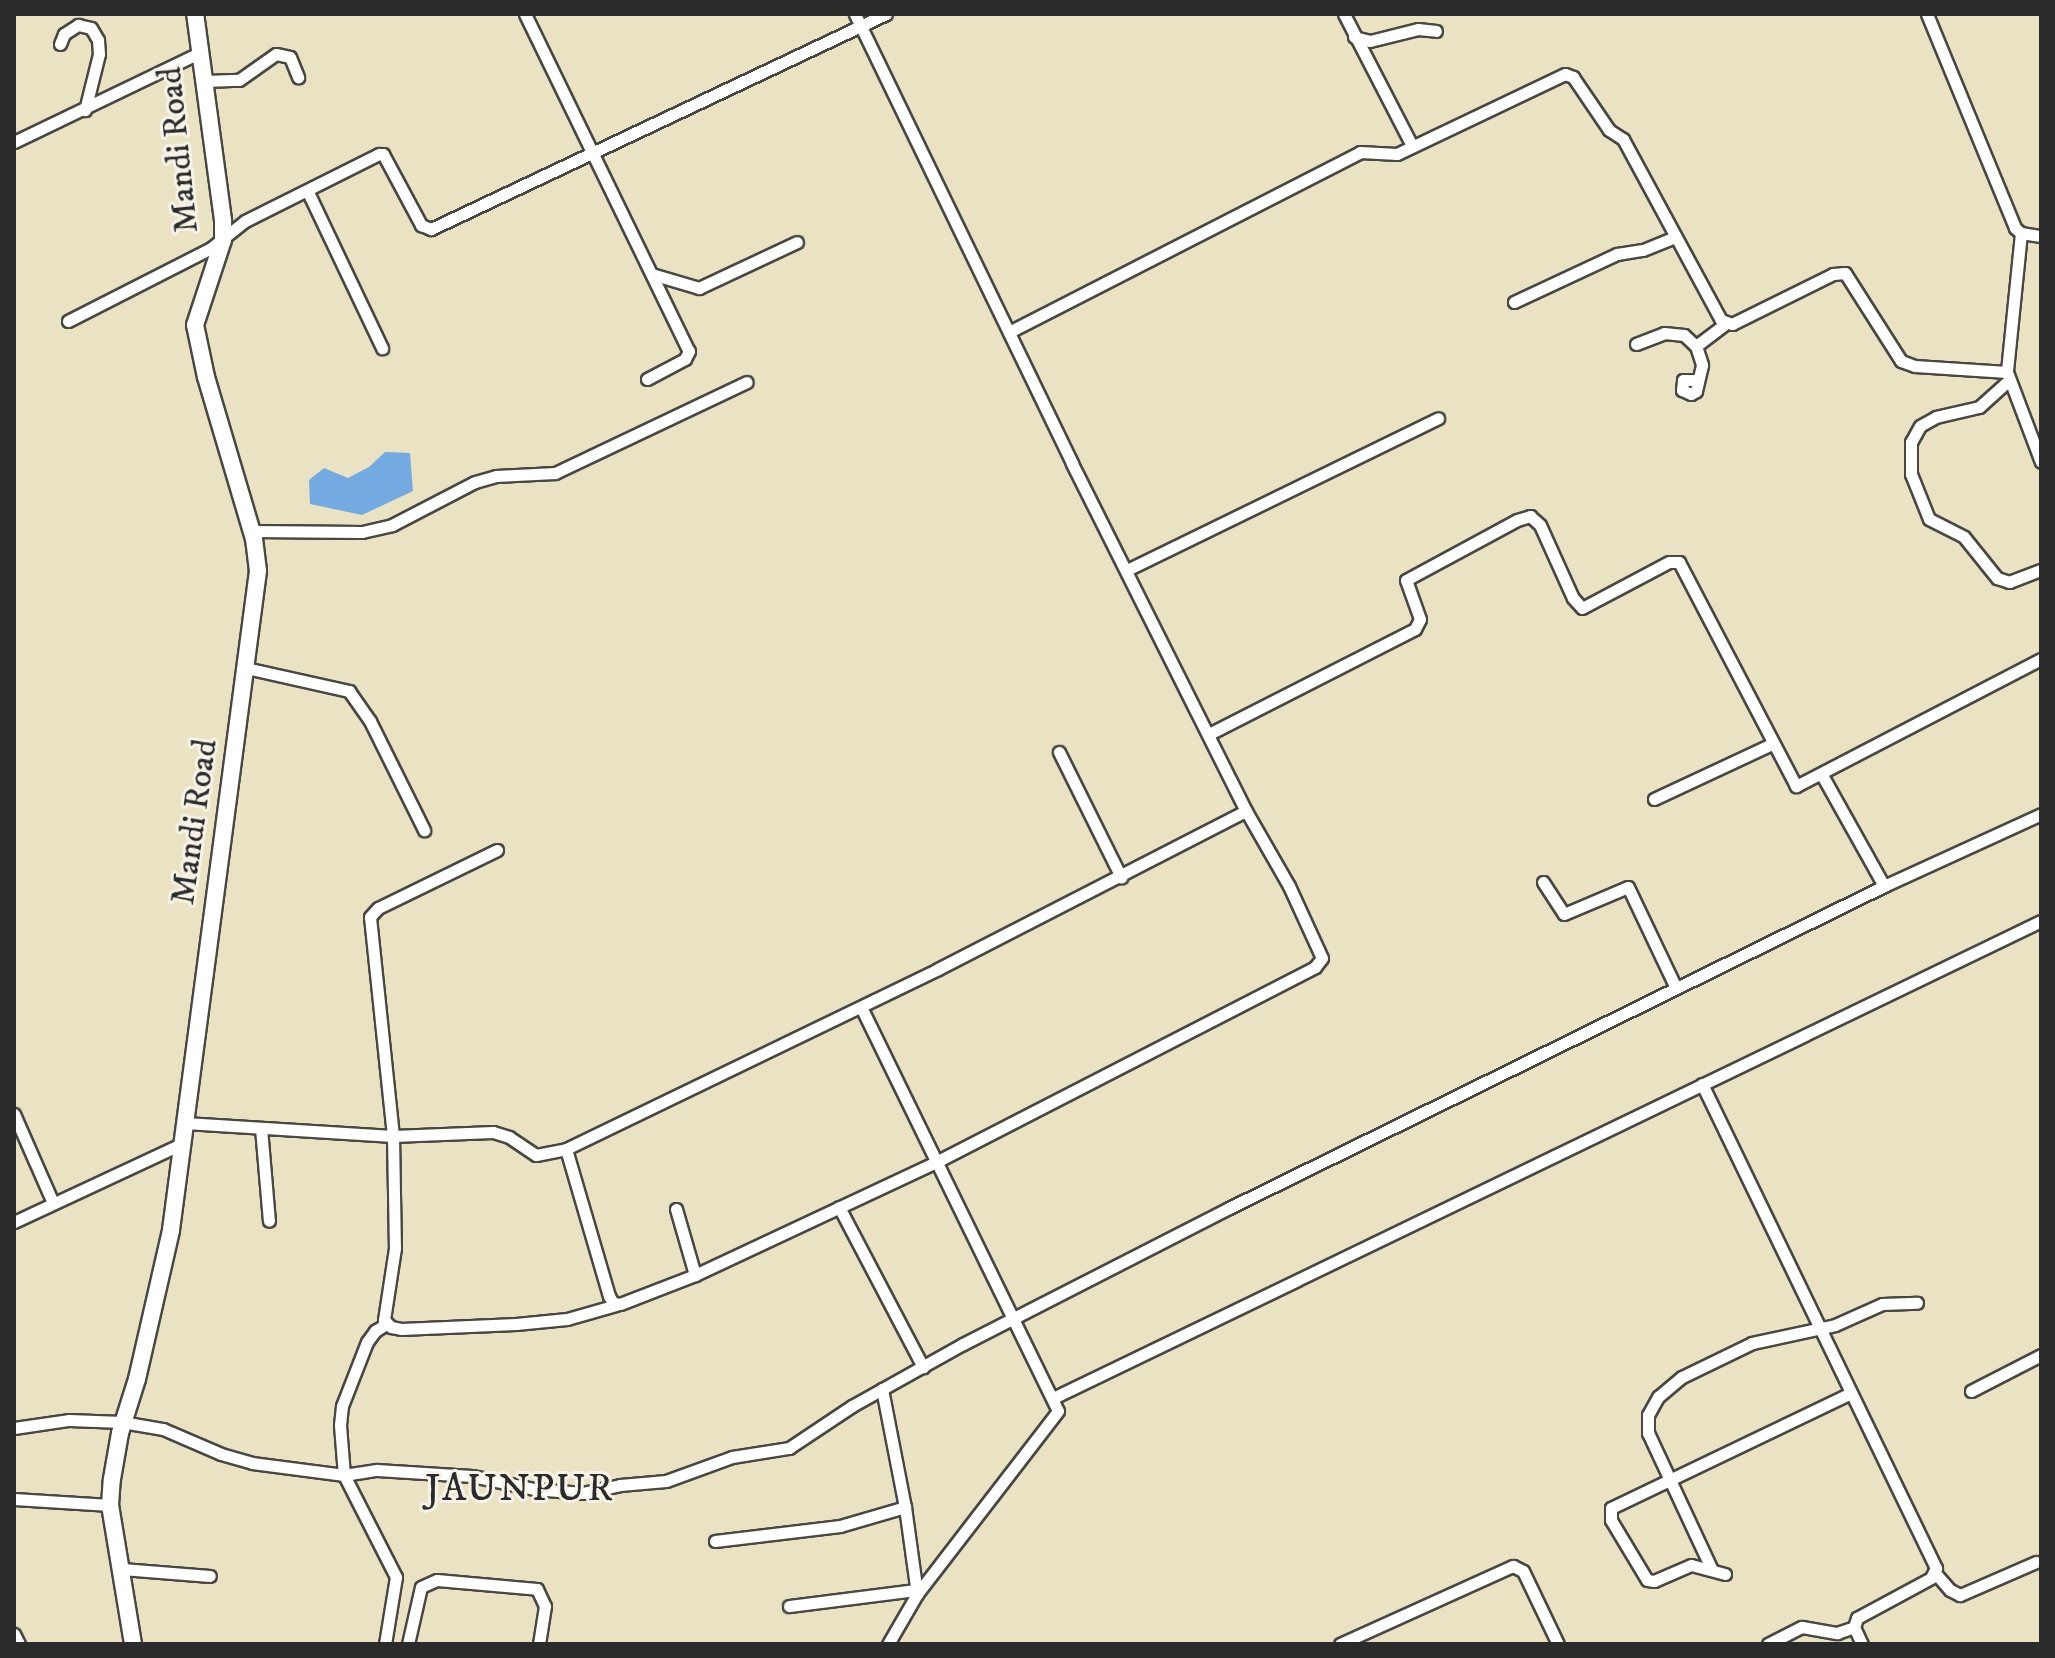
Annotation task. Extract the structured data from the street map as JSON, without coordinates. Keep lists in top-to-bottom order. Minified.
{"streets":{"street":["Mandi Road"]},"districts":["JAUNPUR"]}
